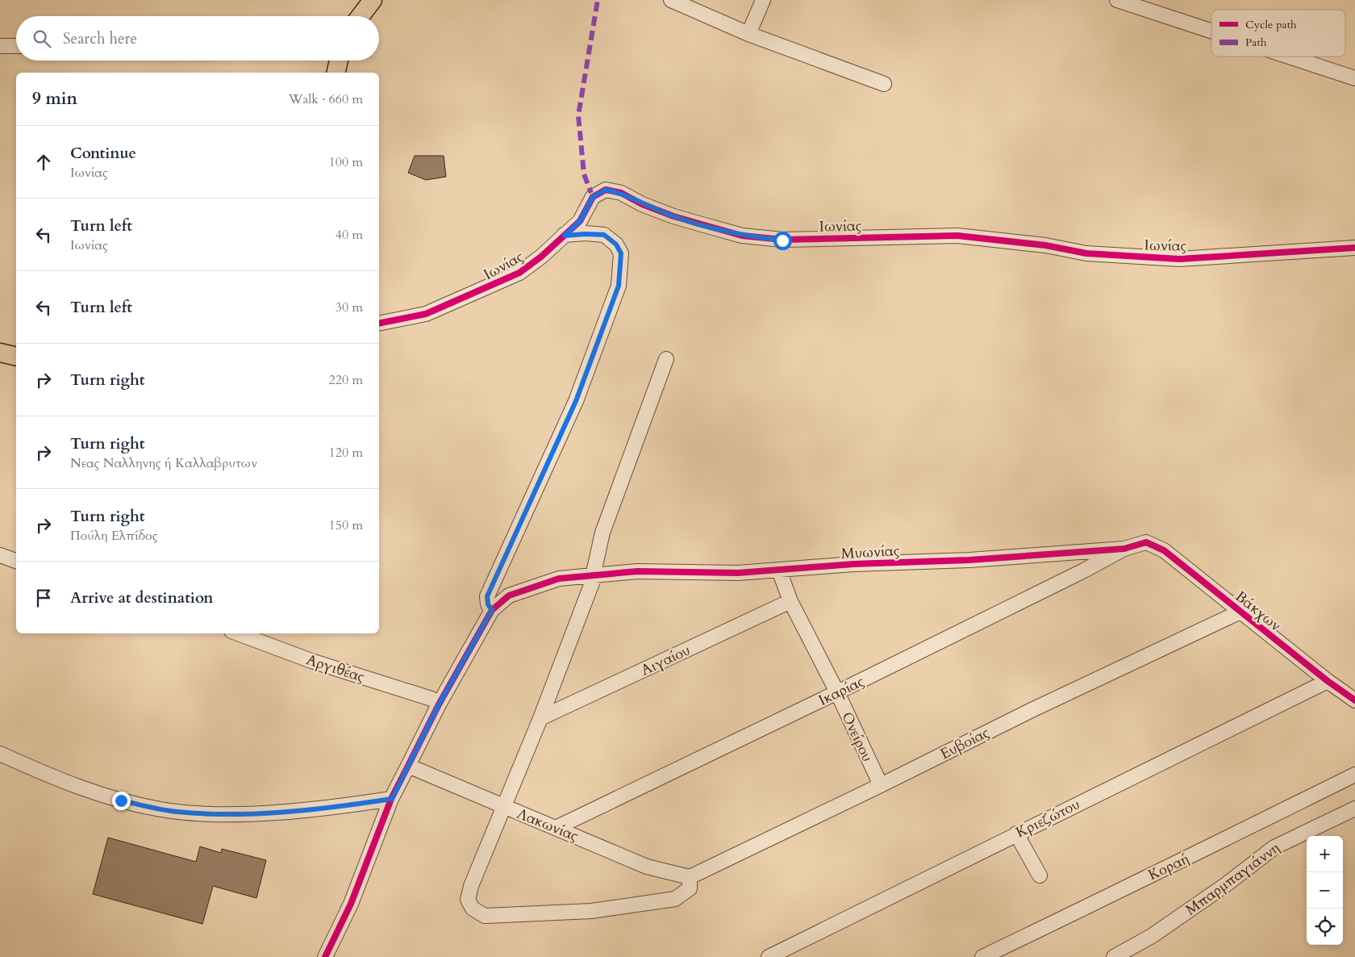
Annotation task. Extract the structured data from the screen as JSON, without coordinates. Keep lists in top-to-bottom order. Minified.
{"streets":{"street":["Ιωνίας","Μυωνίας","Βάκχων","Αιγαίου","Αργιθέας","Ικαρίας","Ονείρου","Ευβοίας","Κριεζώτου","Λακωνίας","Κοραή","Μπαρμπαγιάννη"]},"crossings":[["Μυωνίας","Βάκχων"],["Μυωνίας","Αργιθέας"],["Μυωνίας","Ικαρίας"],["Μυωνίας","Ονείρου"],["Μυωνίας","Λακωνίας"],["Βάκχων","Ευβοίας"],["Βάκχων","Κριεζώτου"],["Αιγαίου","Ονείρου"],["Ικαρίας","Ονείρου"],["Ικαρίας","Λακωνίας"],["Ονείρου","Ευβοίας"],["Ευβοίας","Λακωνίας"]],"legend":["Cycle path","Path"],"page":{"search":"Search here","heading":["9 min","Walk · 660 m"],"list":[["Continue","Ιωνίας","100 m"],["Turn left","Ιωνίας","40 m"],["Turn left","30 m"],["Turn right","220 m"],["Turn right","Νεας Nαλληνης ή Καλλαβρυτων","120 m"],["Turn right","Πούλη Ελπίδος","150 m"],"Arrive at destination"],"map_buttons":["+","−"]}}
